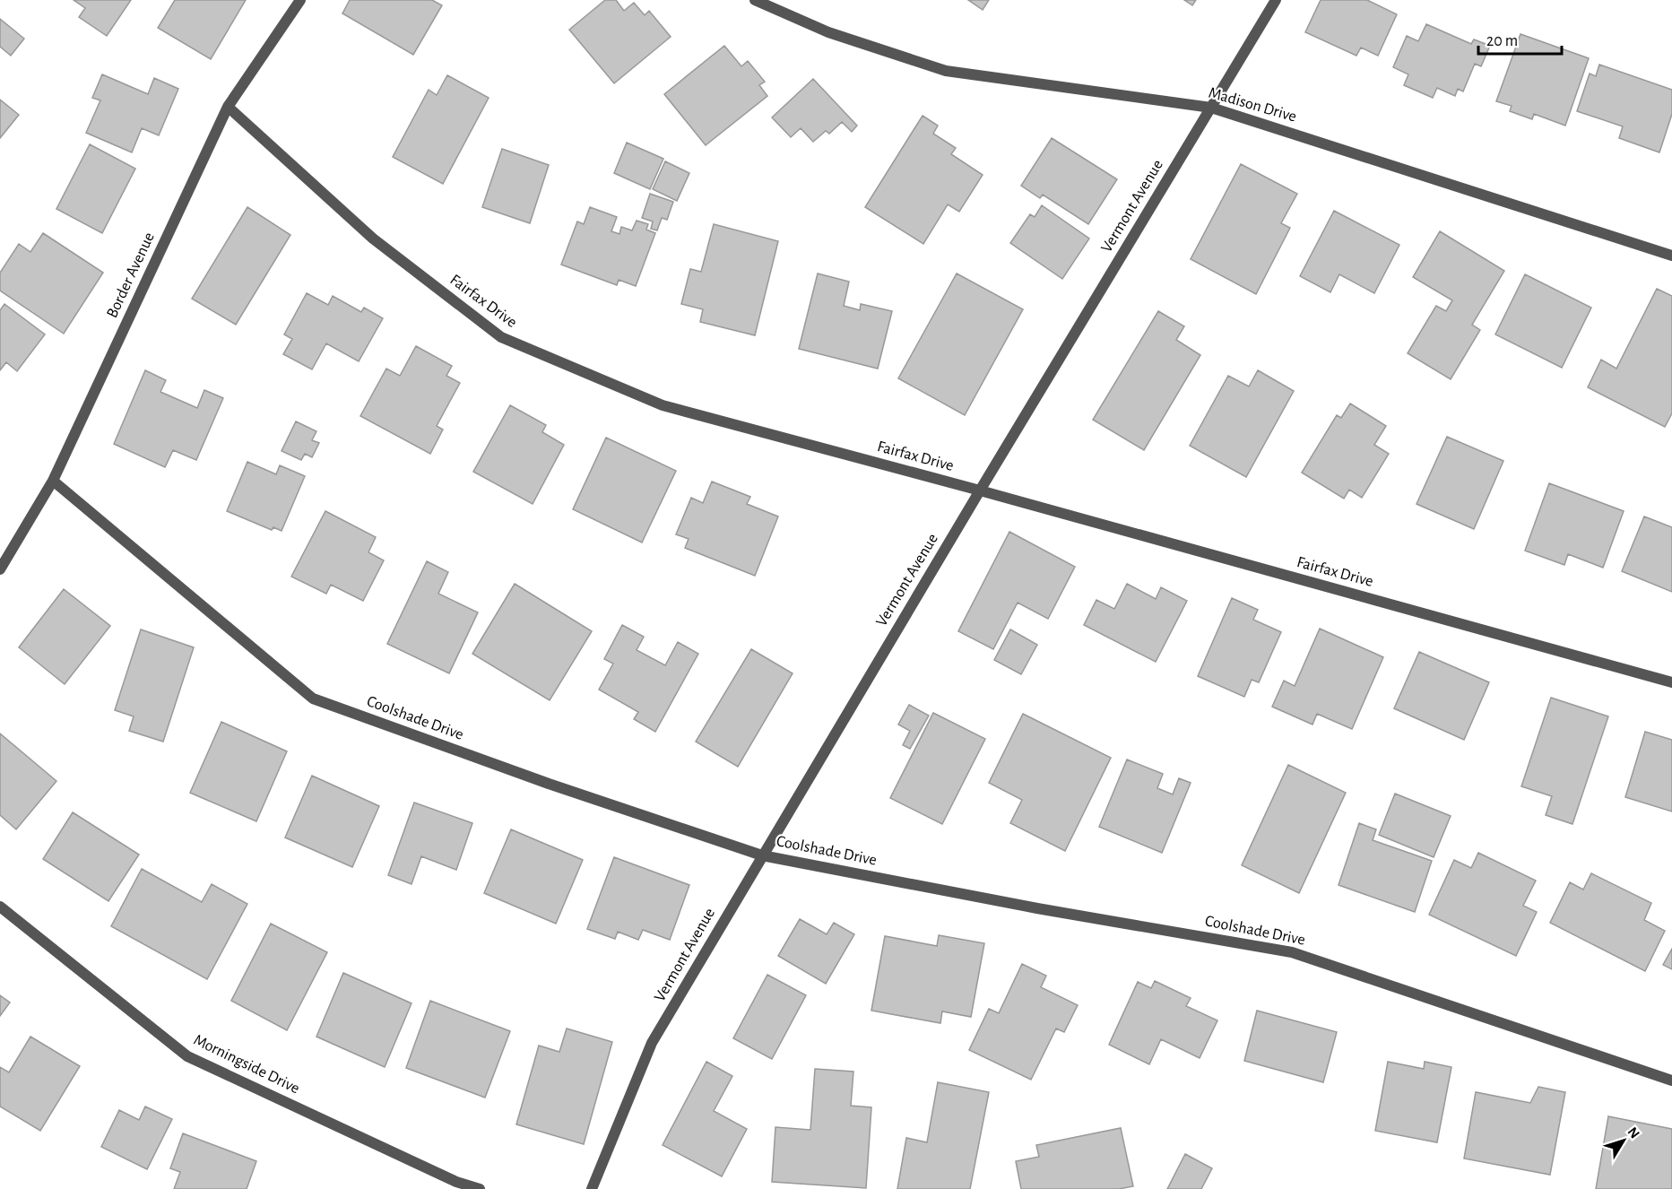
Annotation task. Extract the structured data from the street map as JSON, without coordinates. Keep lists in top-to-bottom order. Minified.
{"streets":{"street":["Madison Drive","Vermont Avenue","Border Avenue","Fairfax Drive","Coolshade Drive","Morningside Drive"]},"crossings":[["Madison Drive","Vermont Avenue"],["Vermont Avenue","Fairfax Drive"],["Vermont Avenue","Coolshade Drive"],["Border Avenue","Fairfax Drive"],["Border Avenue","Coolshade Drive"]],"scale_bar":"20 m","north":"top right"}
